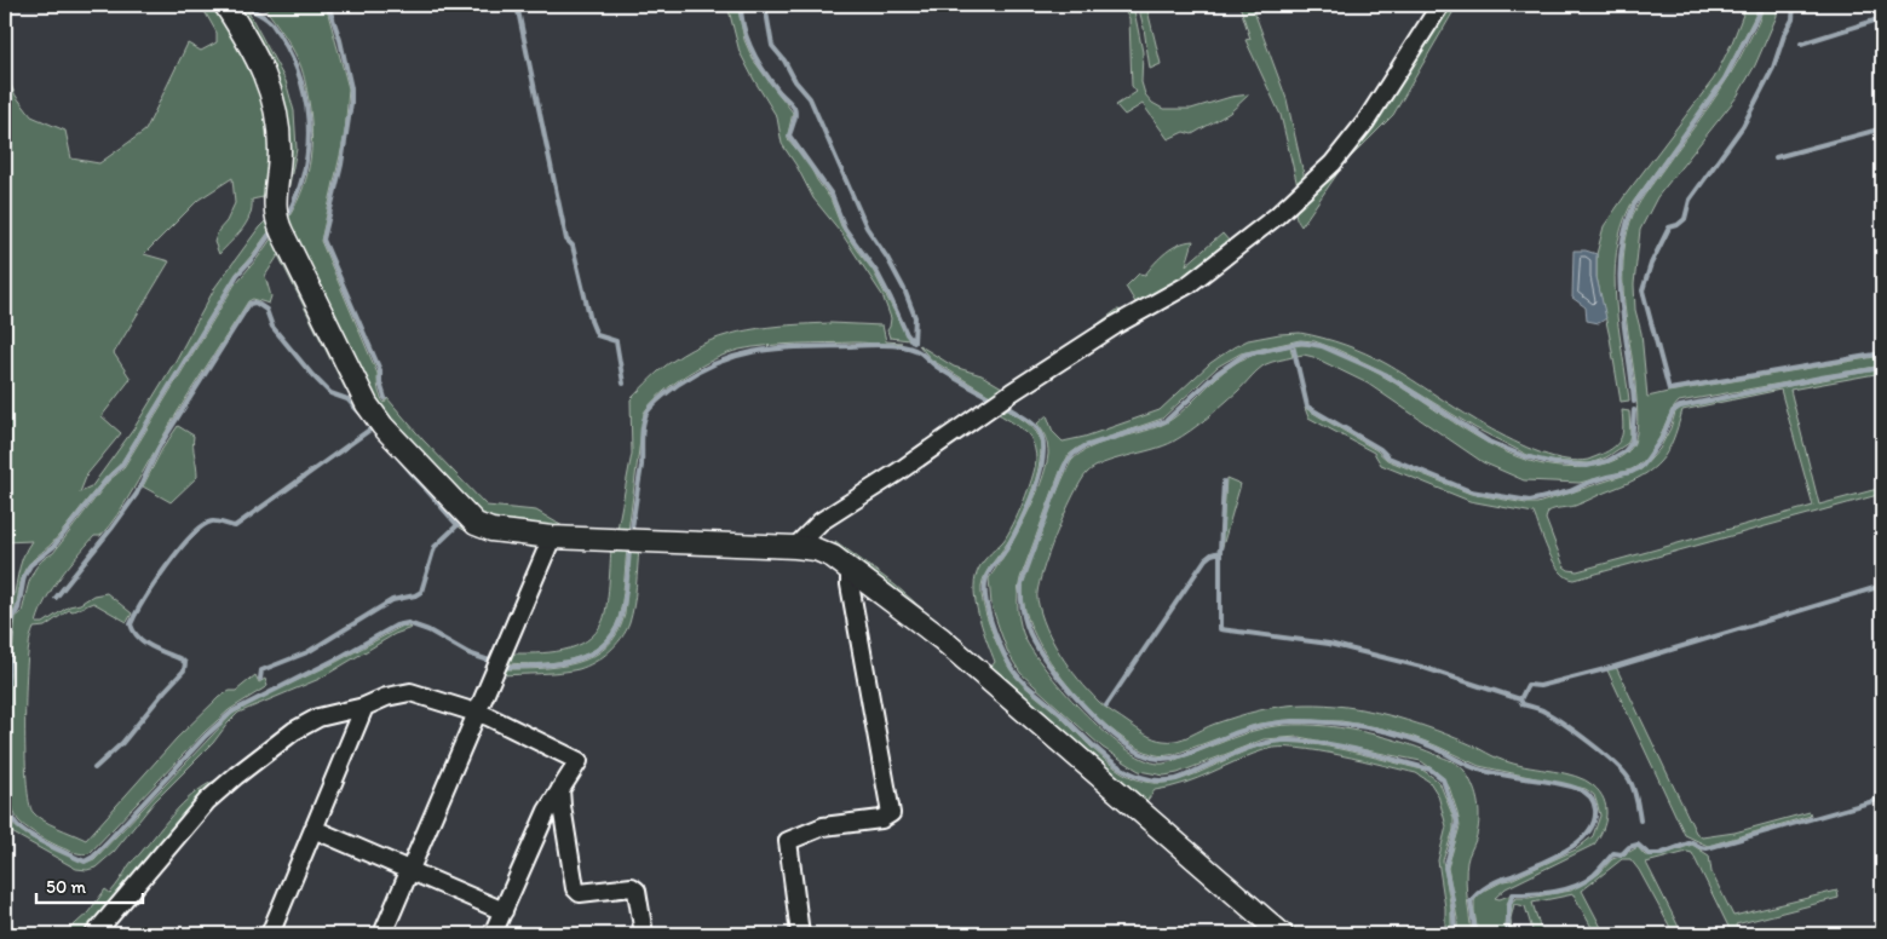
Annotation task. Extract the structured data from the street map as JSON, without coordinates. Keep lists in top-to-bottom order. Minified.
{"scale_bar":"50 m"}
